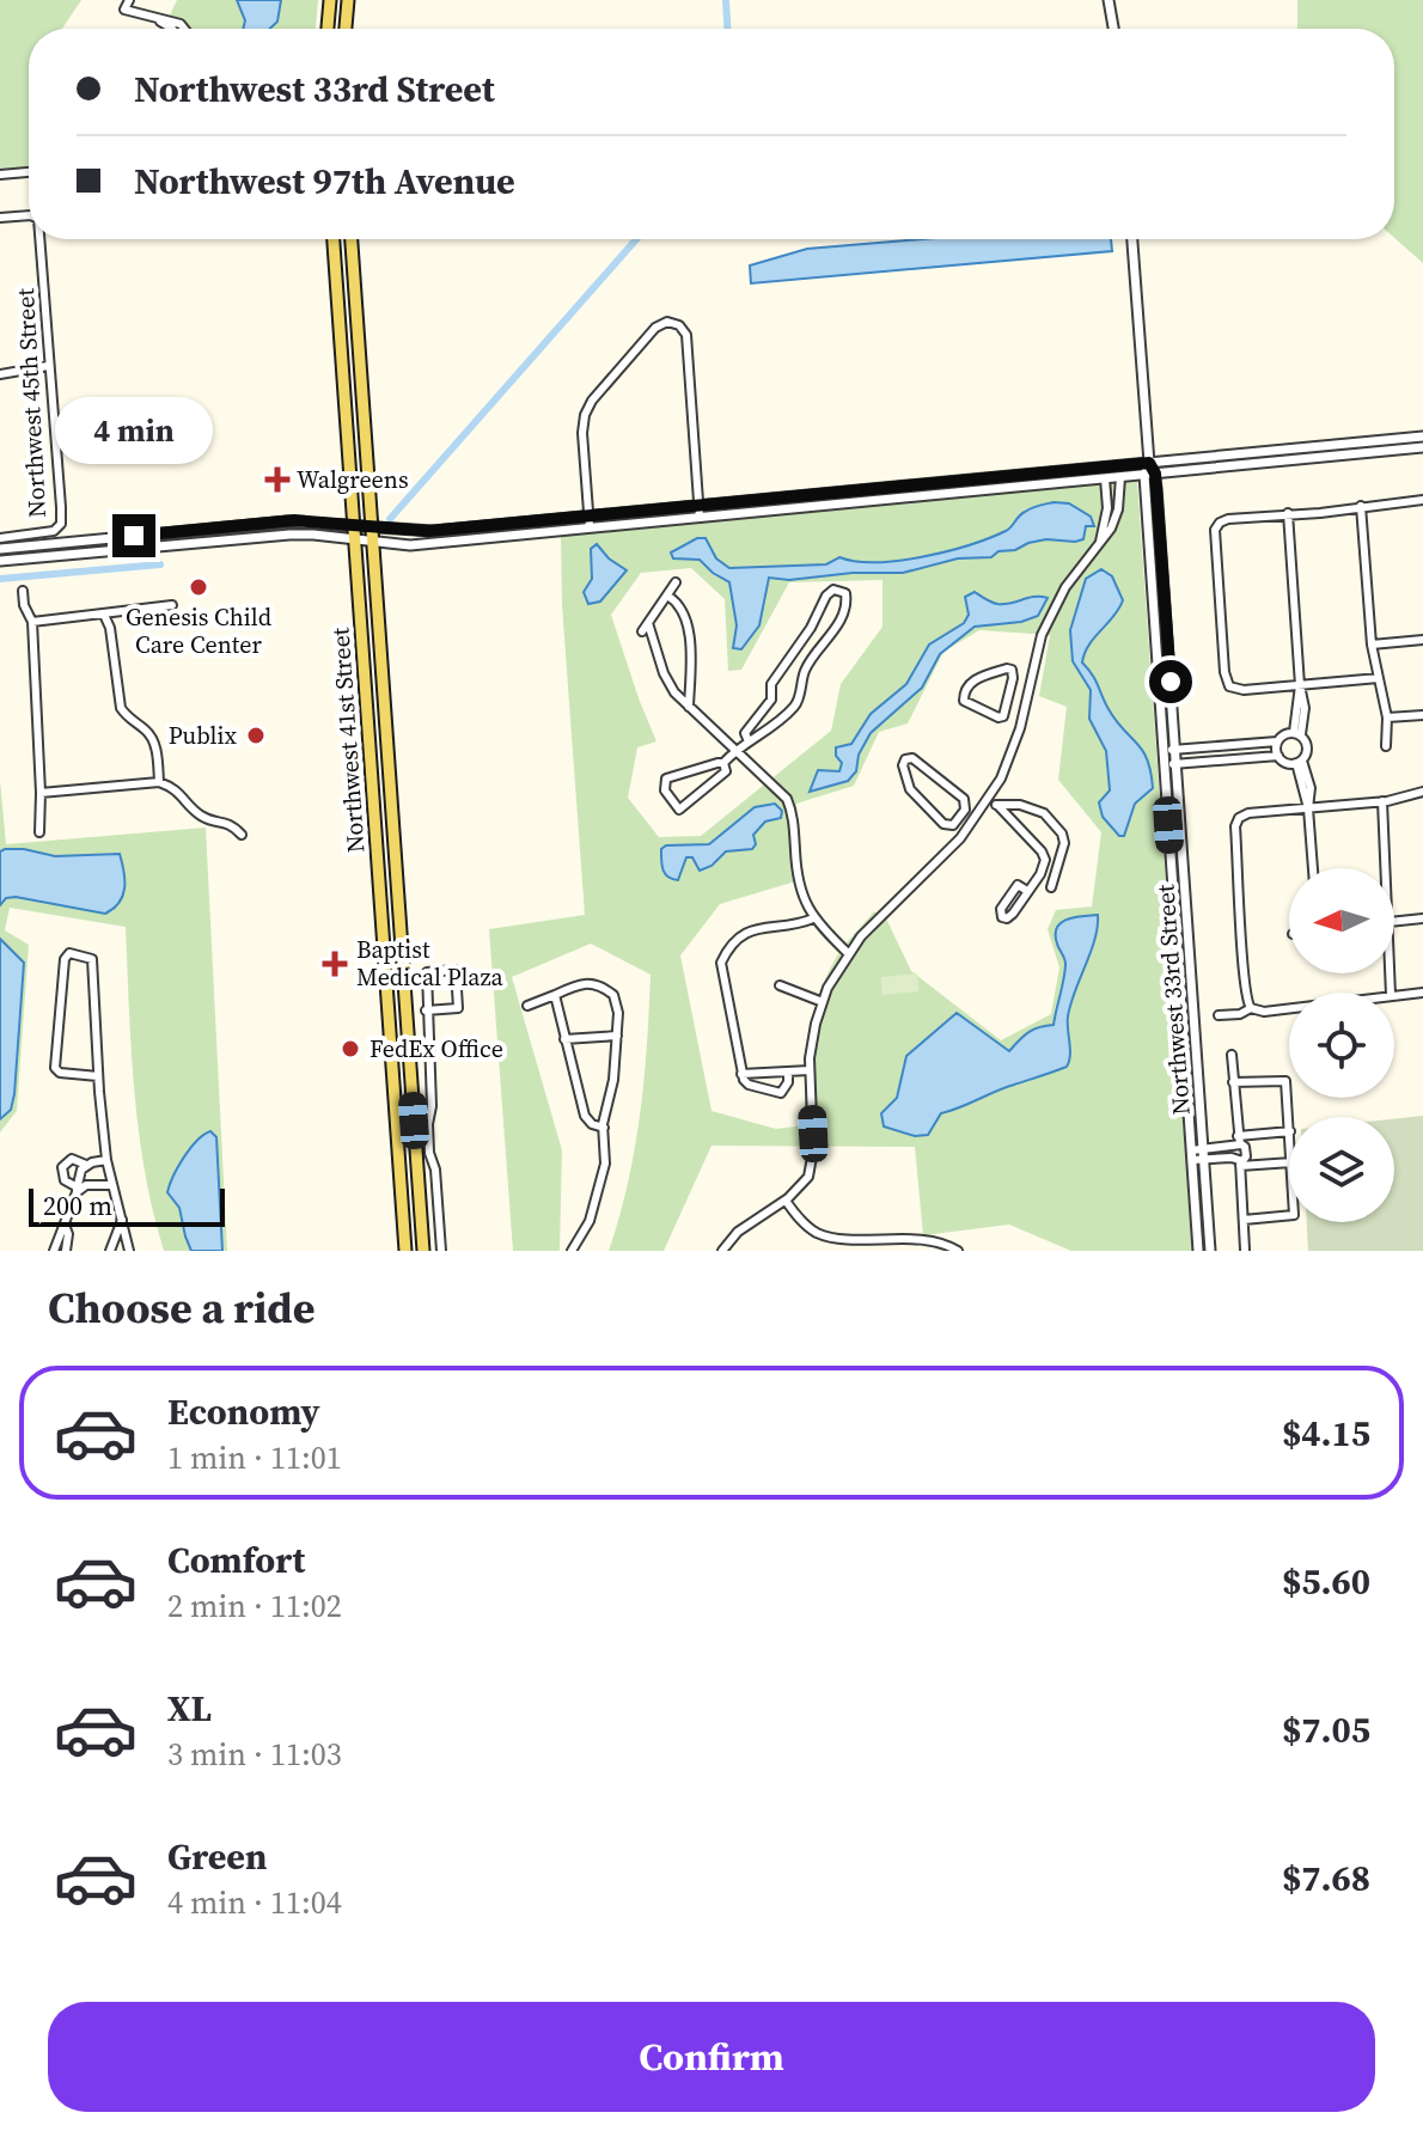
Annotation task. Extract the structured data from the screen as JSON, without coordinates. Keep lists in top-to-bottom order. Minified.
{"streets":{"main road":["Northwest 41st Street"],"street":["Northwest 45th Street","Northwest 33rd Street"]},"places":{"health":["Walgreens","Baptist Medical Plaza"],"other":["Genesis Child Care Center","Publix","FedEx Office"]},"scale_bar":"200 m","north":"left","page":{"banner":["Northwest 33rd Street","Northwest 97th Avenue"],"bubble":"4 min","scale":"200 m","heading":"Choose a ride","list":[{"name":"Economy","note":"1 min · 11:01","value":"$4.15"},{"name":"Comfort","note":"2 min · 11:02","value":"$5.60"},{"name":"XL","note":"3 min · 11:03","value":"$7.05"},{"name":"Green","note":"4 min · 11:04","value":"$7.68"}],"buttons":"Confirm"}}
